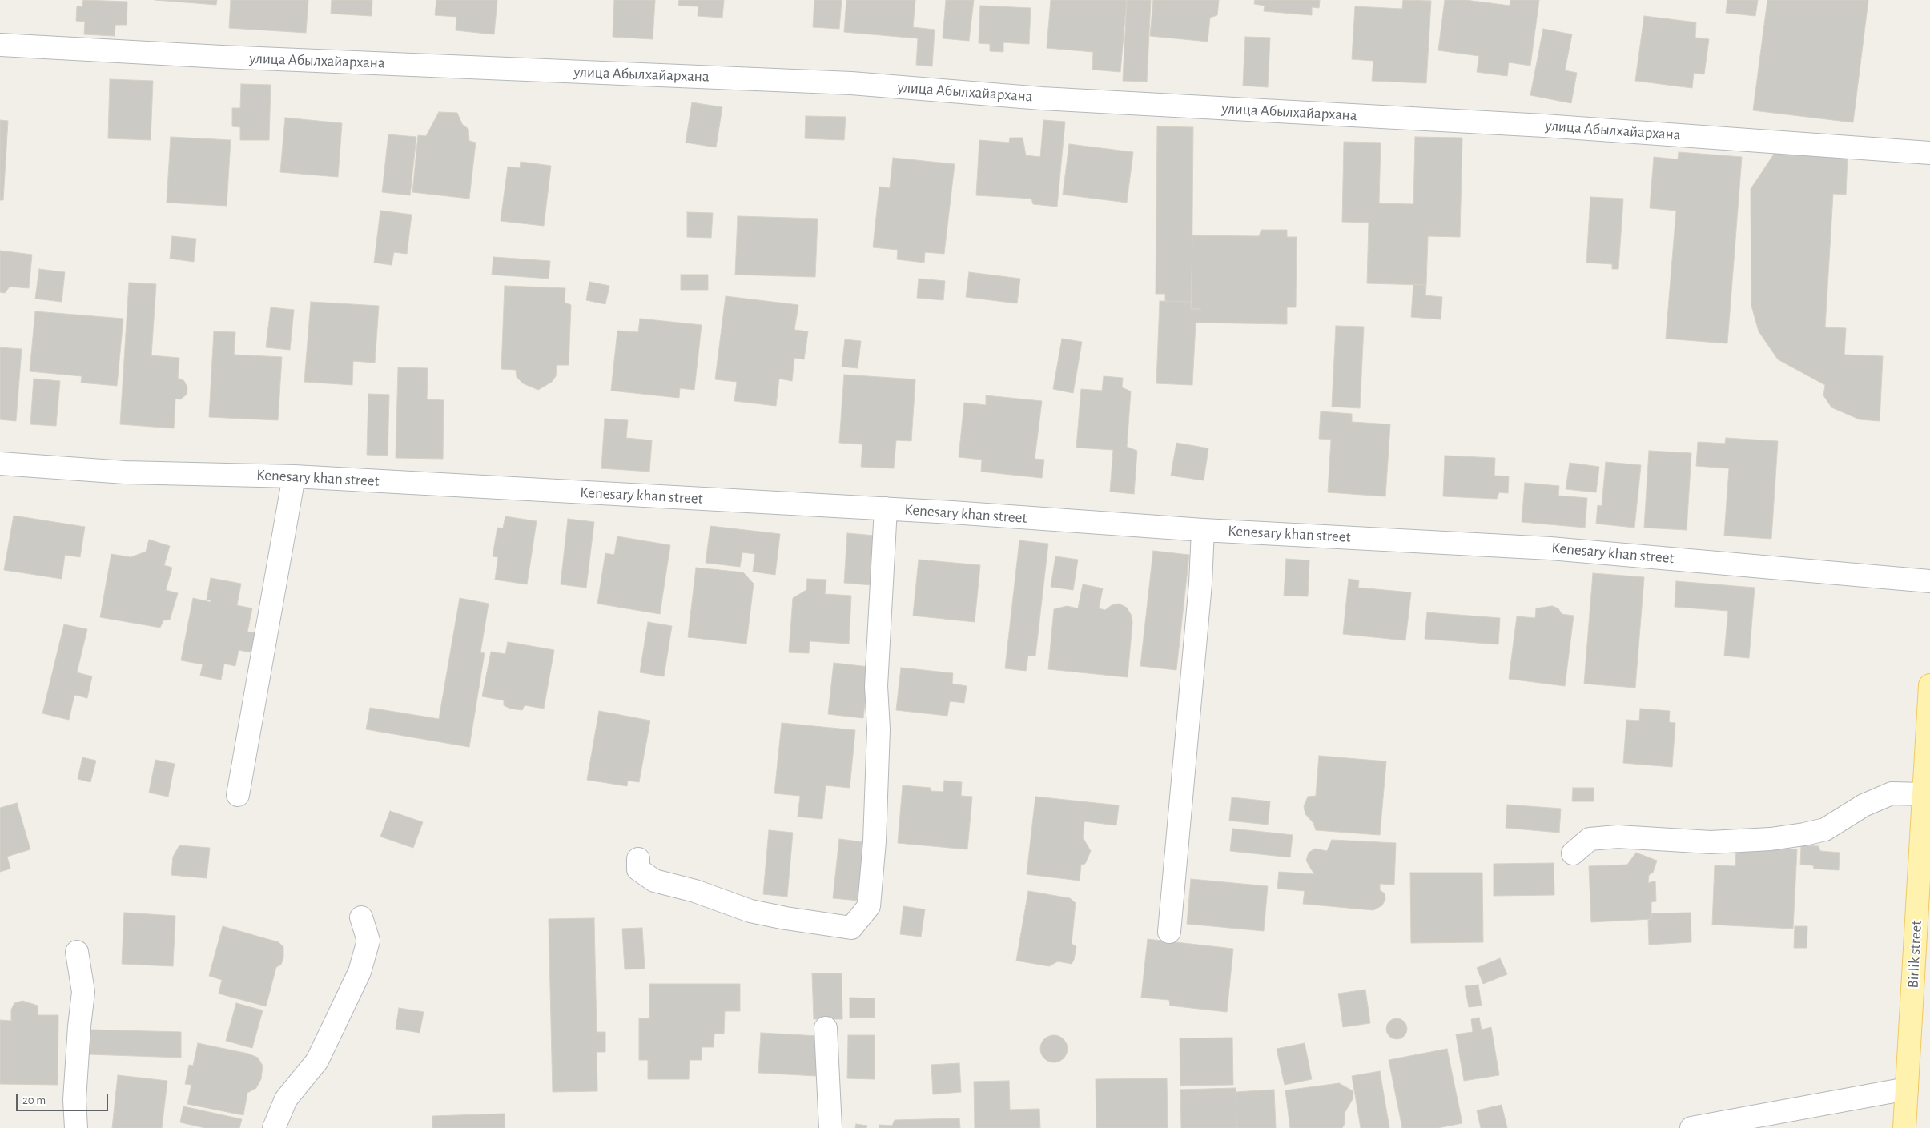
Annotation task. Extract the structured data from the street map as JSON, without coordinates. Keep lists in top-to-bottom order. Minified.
{"streets":{"main road":["Birlik street"],"street":["улица Абылхайархана","Kenesary khan street"]},"scale_bar":"20 m"}
